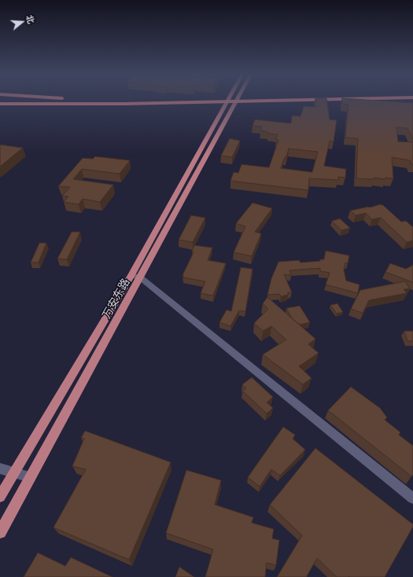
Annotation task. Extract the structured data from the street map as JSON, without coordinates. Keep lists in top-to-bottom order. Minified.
{"streets":{"main road":["万安东路"]},"north":"right"}
